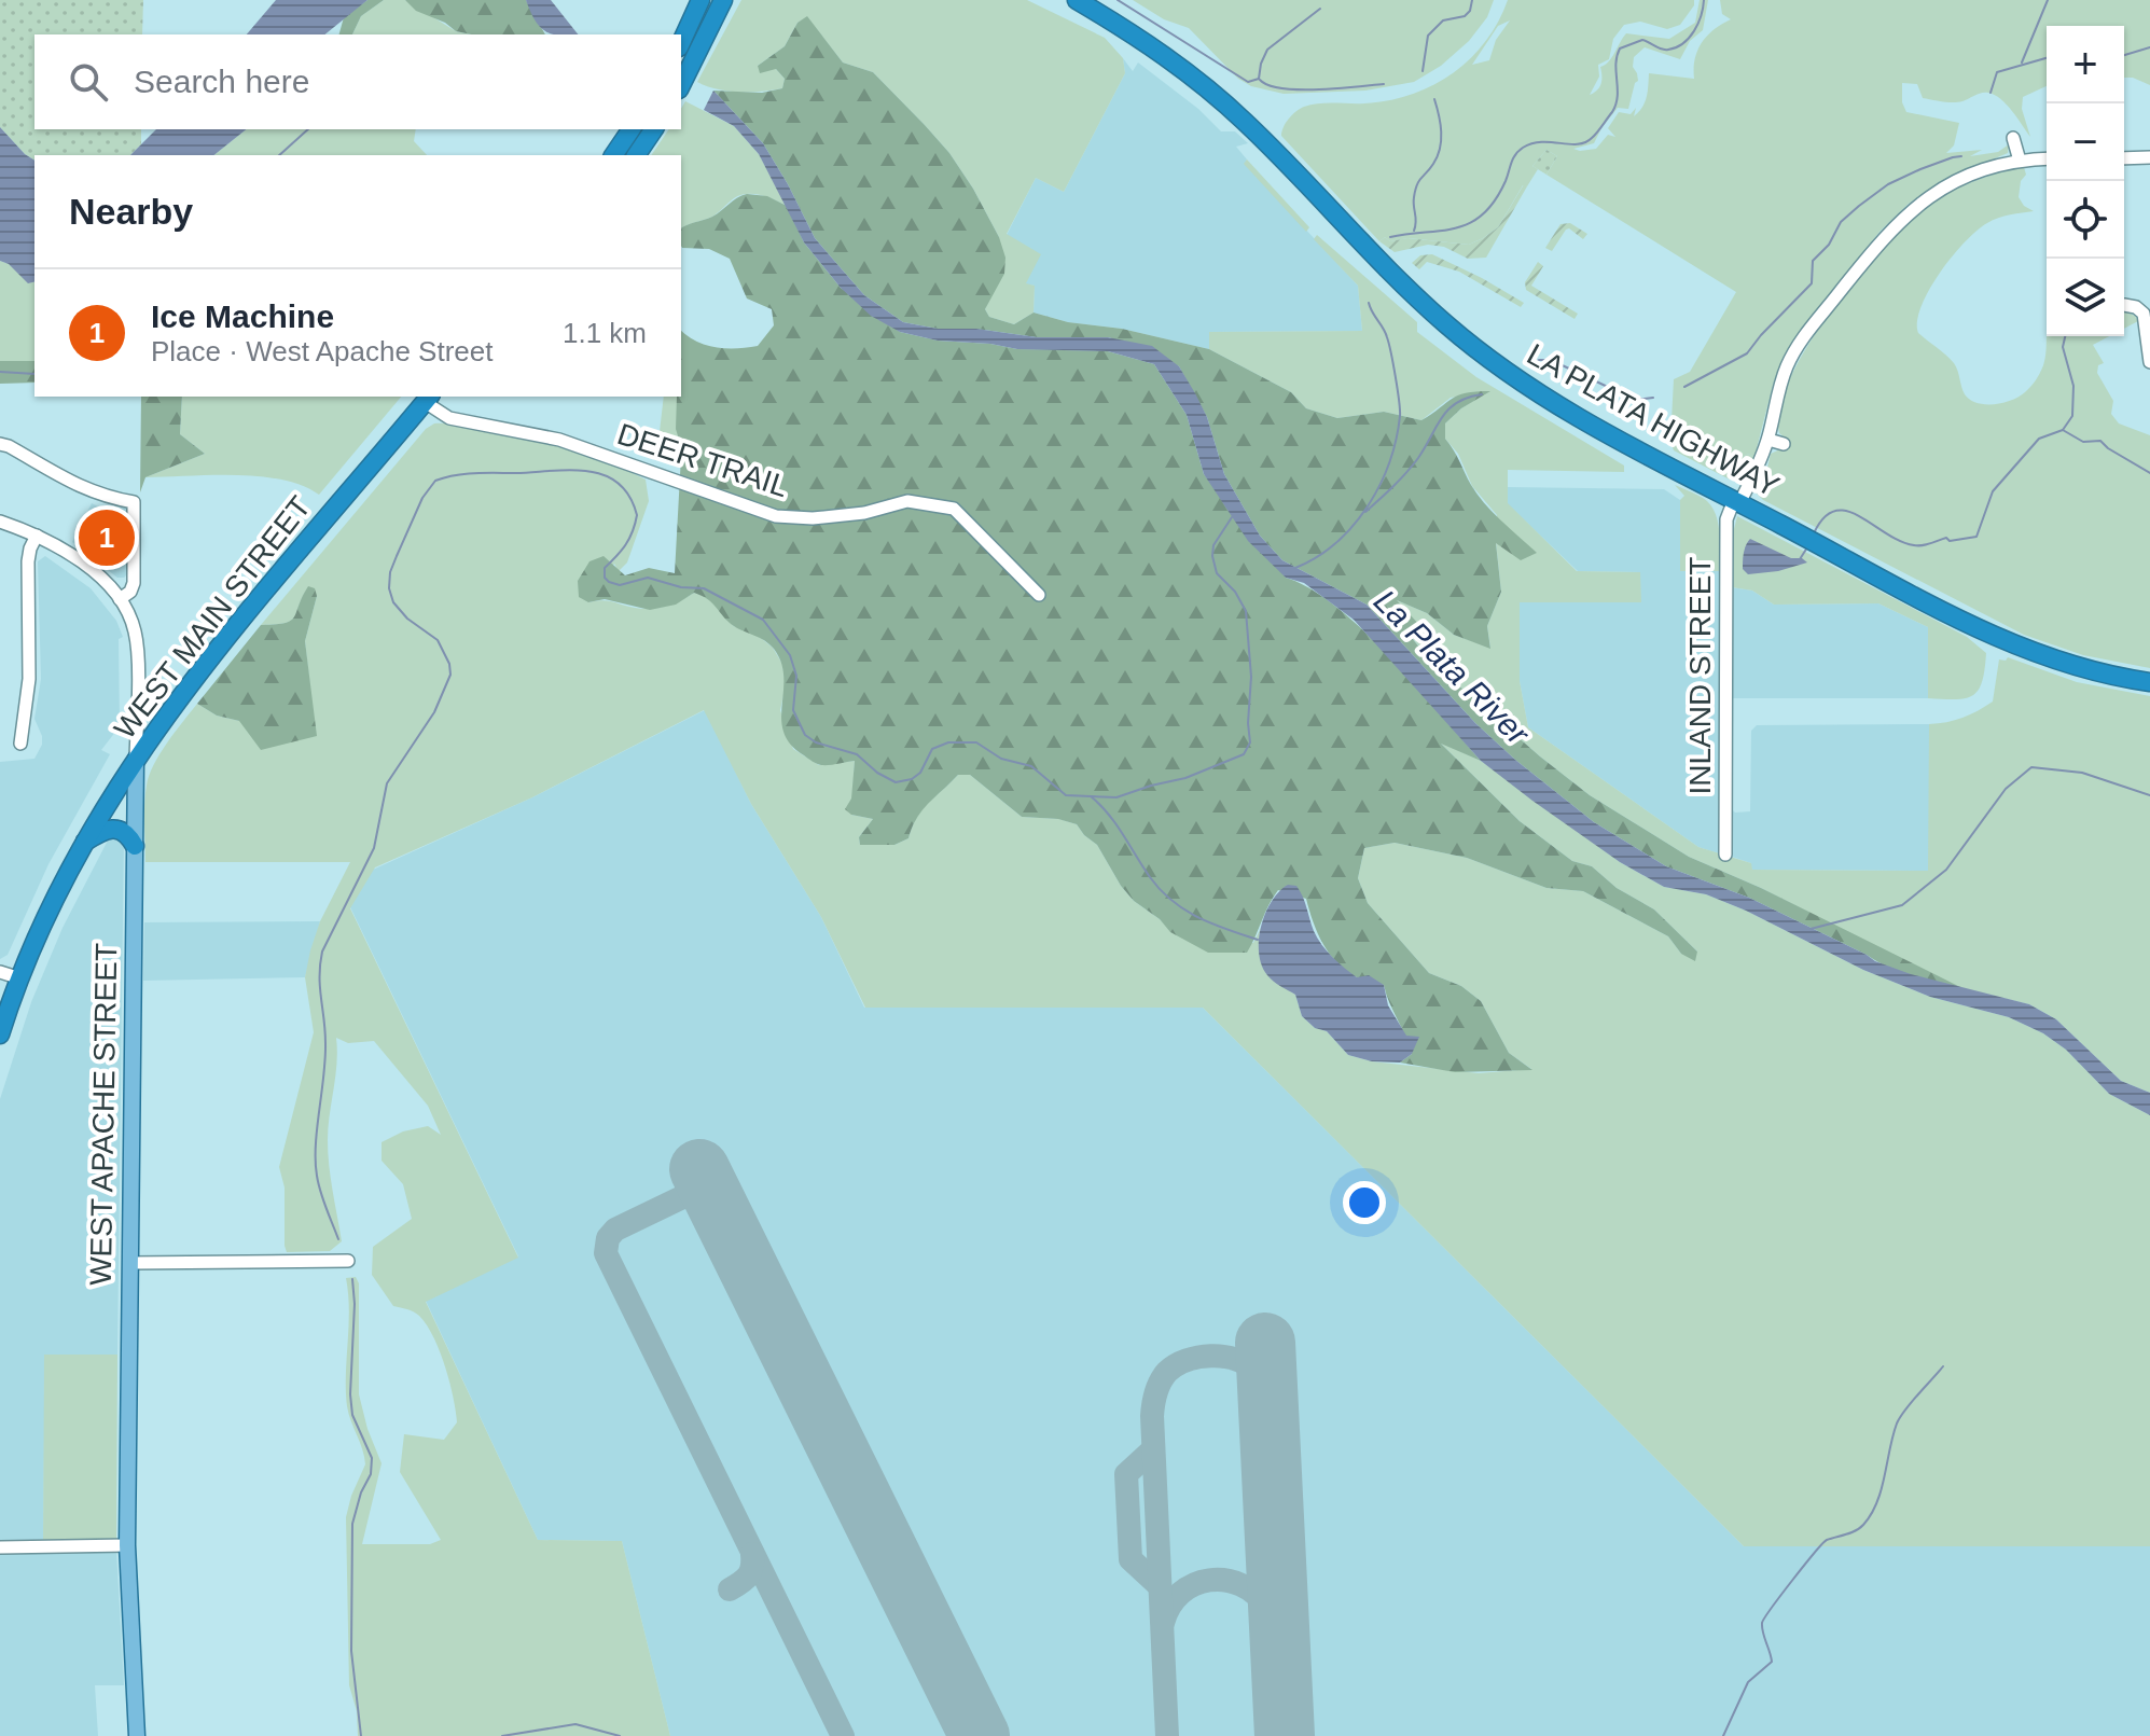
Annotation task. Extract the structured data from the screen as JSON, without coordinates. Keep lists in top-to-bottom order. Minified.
{"streets":{"highway":["LA PLATA HIGHWAY","WEST MAIN STREET"],"main road":["WEST APACHE STREET"],"street":["DEER TRAIL","INLAND STREET"]},"crossings":[["LA PLATA HIGHWAY","INLAND STREET"],["DEER TRAIL","WEST MAIN STREET"],["WEST MAIN STREET","WEST APACHE STREET"]],"water":["La Plata River"],"page":{"map_buttons":["+","−"],"search":"Search here","heading":"Nearby","list":[{"mark":"1","name":"Ice Machine","note":"Place · West Apache Street","value":"1.1 km"}],"pins":"1"}}
